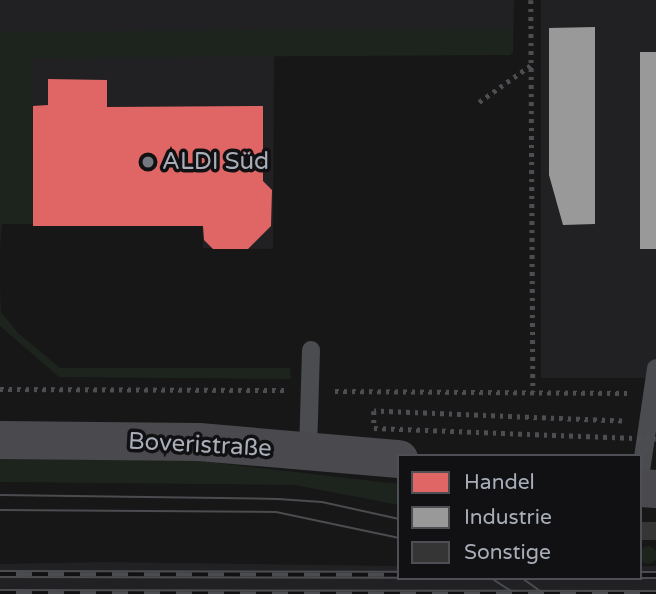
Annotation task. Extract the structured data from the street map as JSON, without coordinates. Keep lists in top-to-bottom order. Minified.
{"streets":{"main road":["Boveristraße"]},"places":["ALDI Süd"],"legend":["Handel","Industrie","Sonstige"]}
